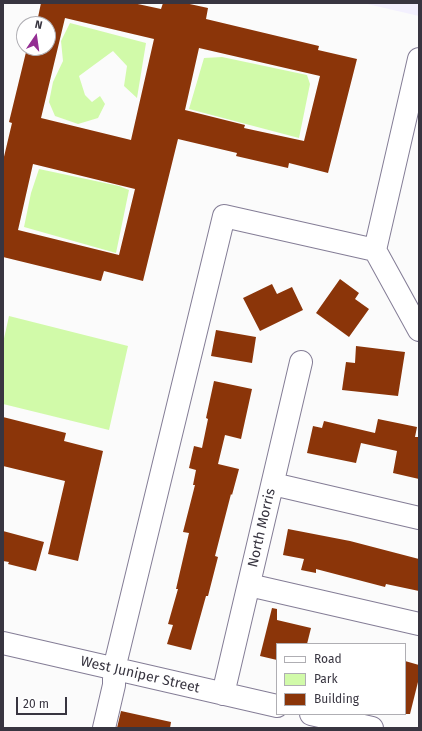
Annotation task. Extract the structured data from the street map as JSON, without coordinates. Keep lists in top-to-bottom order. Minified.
{"streets":{"street":["North Morris","West Juniper Street"]},"crossings":[["North Morris","West Juniper Street"]],"legend":["Road","Park","Building"],"scale_bar":"20 m","north":"top"}
